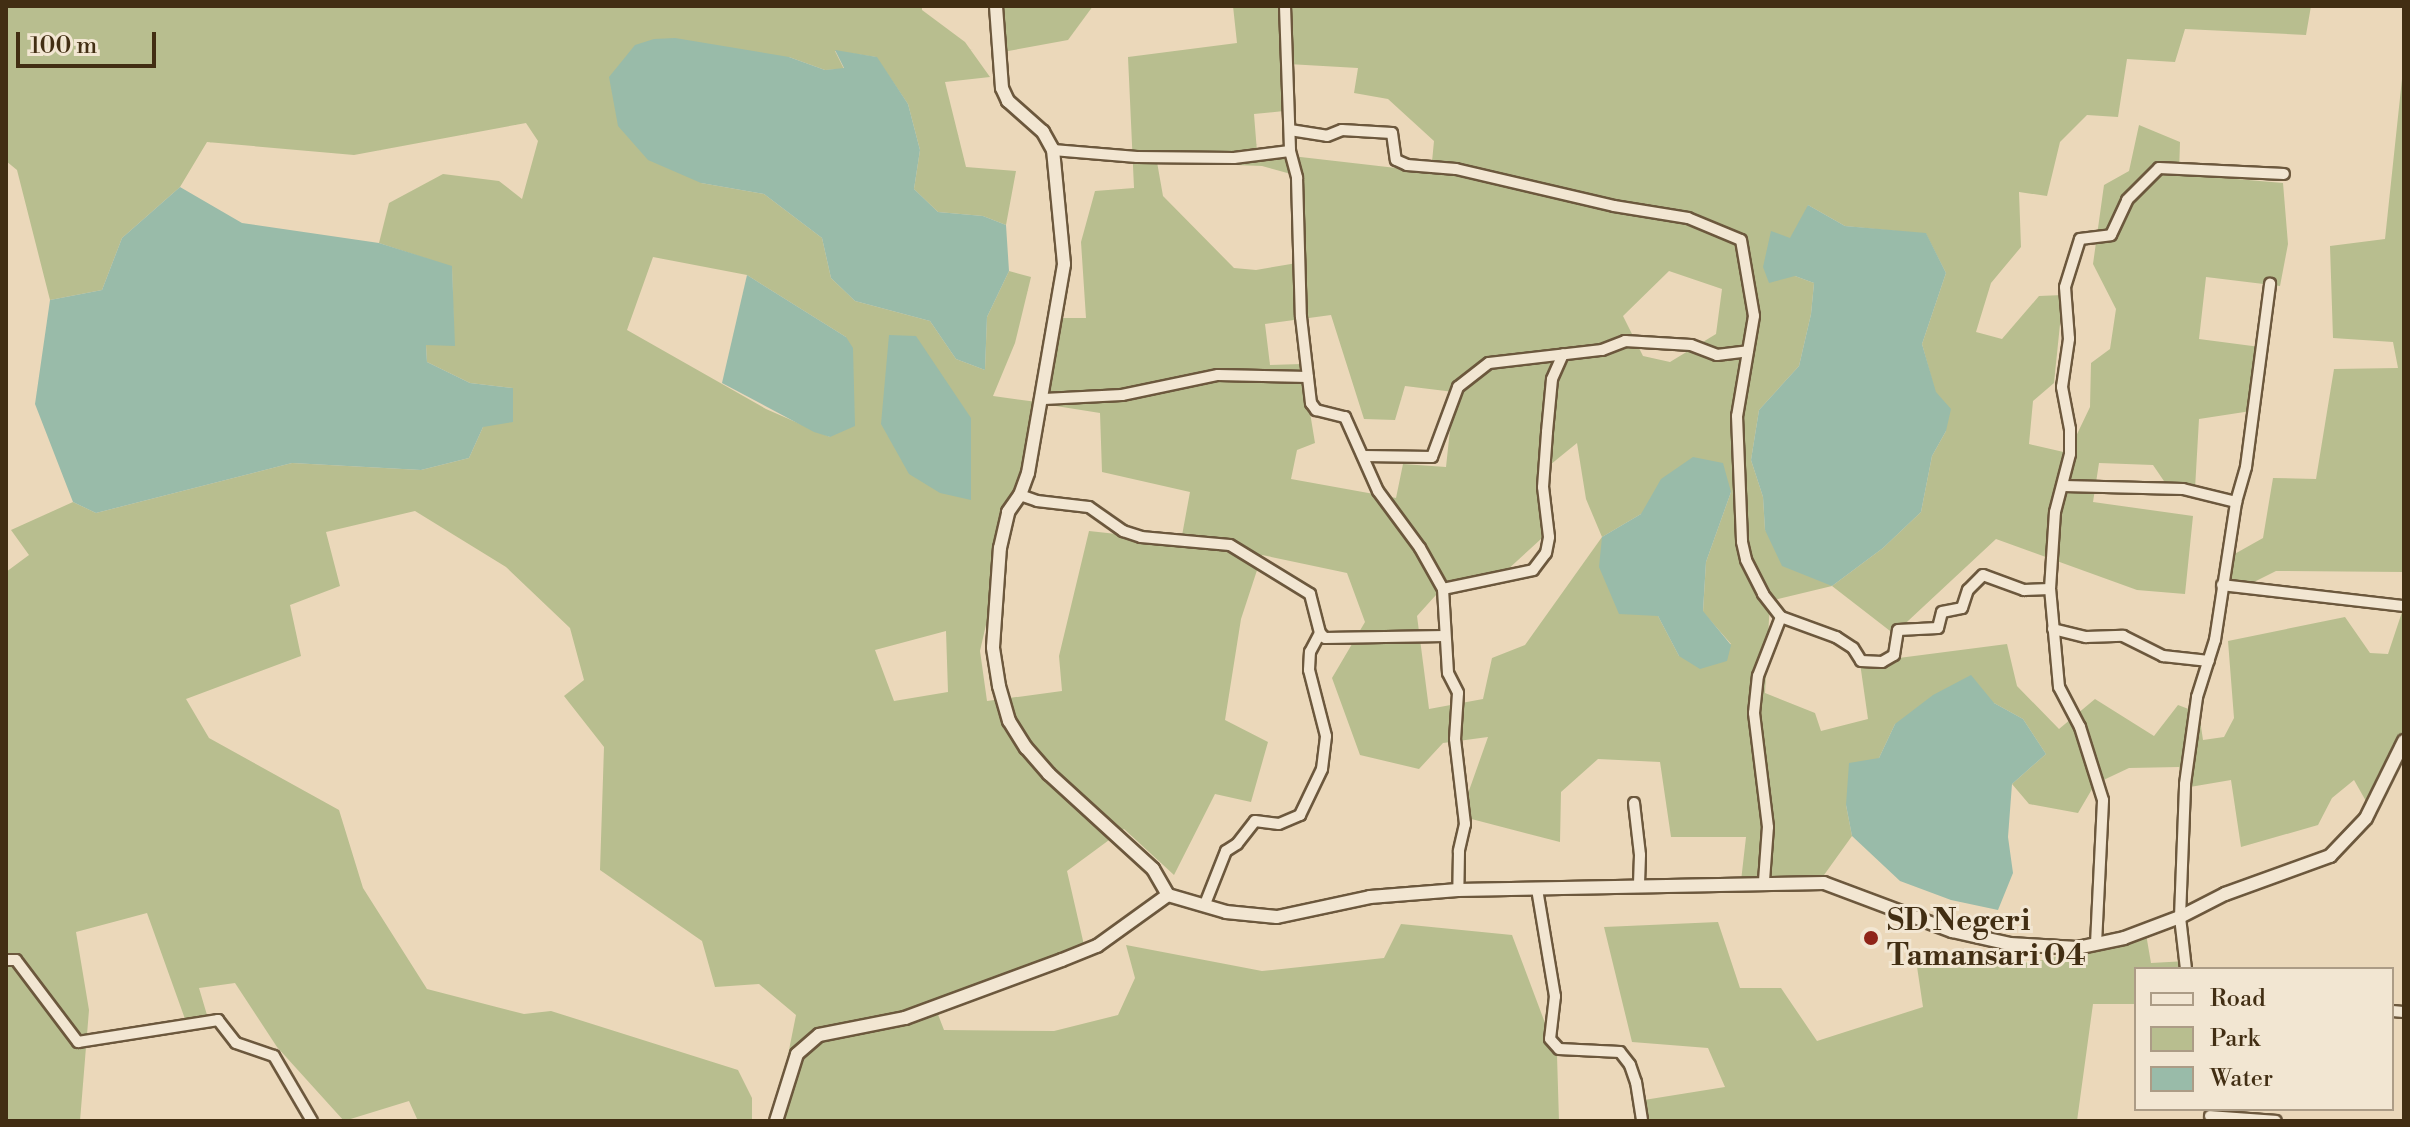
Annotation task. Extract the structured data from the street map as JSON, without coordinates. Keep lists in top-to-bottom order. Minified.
{"places":["SD Negeri Tamansari 04"],"legend":["Road","Park","Water"],"scale_bar":"100 m"}
